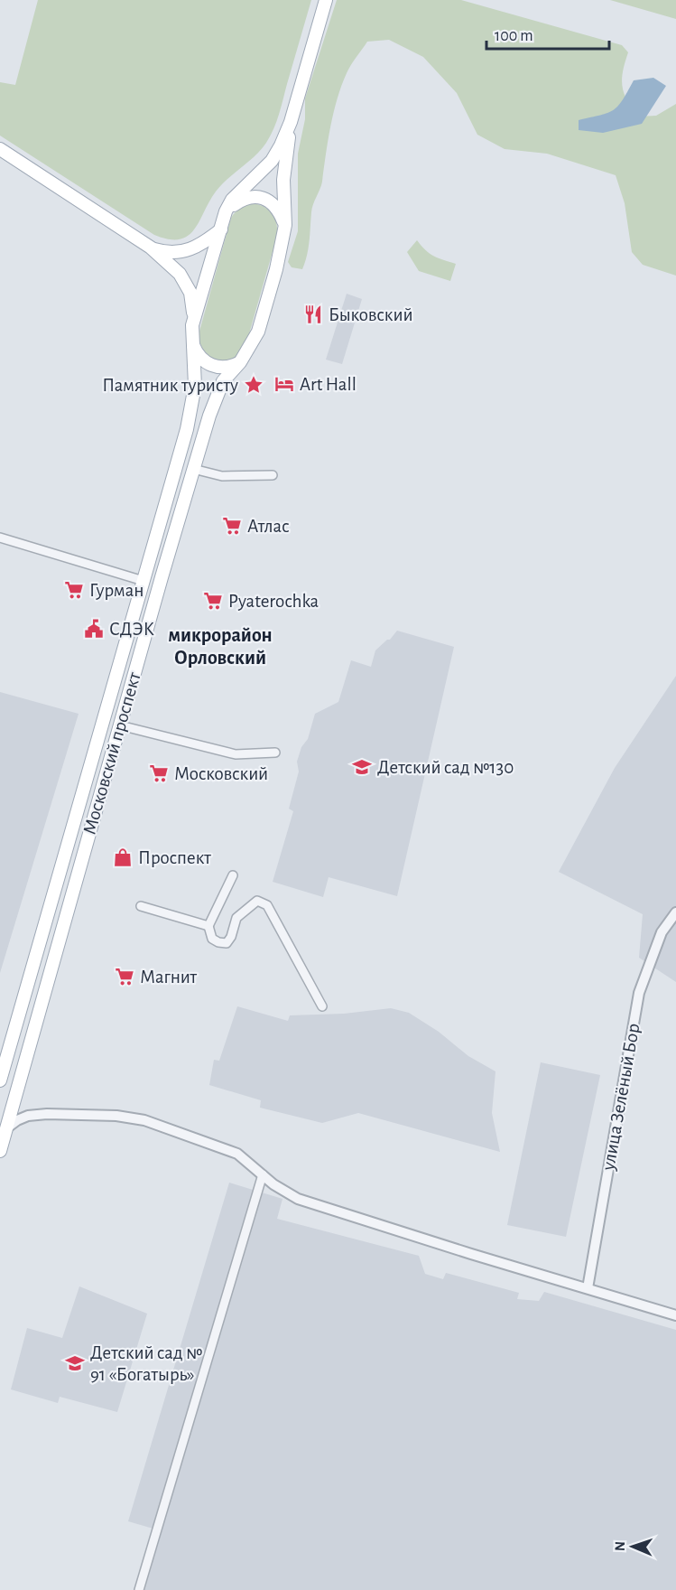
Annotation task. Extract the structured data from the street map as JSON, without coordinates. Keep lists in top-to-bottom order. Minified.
{"streets":{"main road":["Московский проспект"],"street":["улица Зелёный Бор"]},"districts":["микрорайон Орловский"],"places":{"restaurant":["Быковский"],"hotel":["Art Hall"],"place":["Памятник туристу"],"supermarket":["Атлас","Гурман","Pyaterochka","Московский","Магнит"],"public building":["СДЭК"],"school or university":["Детский сад №130","Детский сад № 91 «Богатырь»"],"shop":["Проспект"]},"scale_bar":"100 m","north":"left"}
